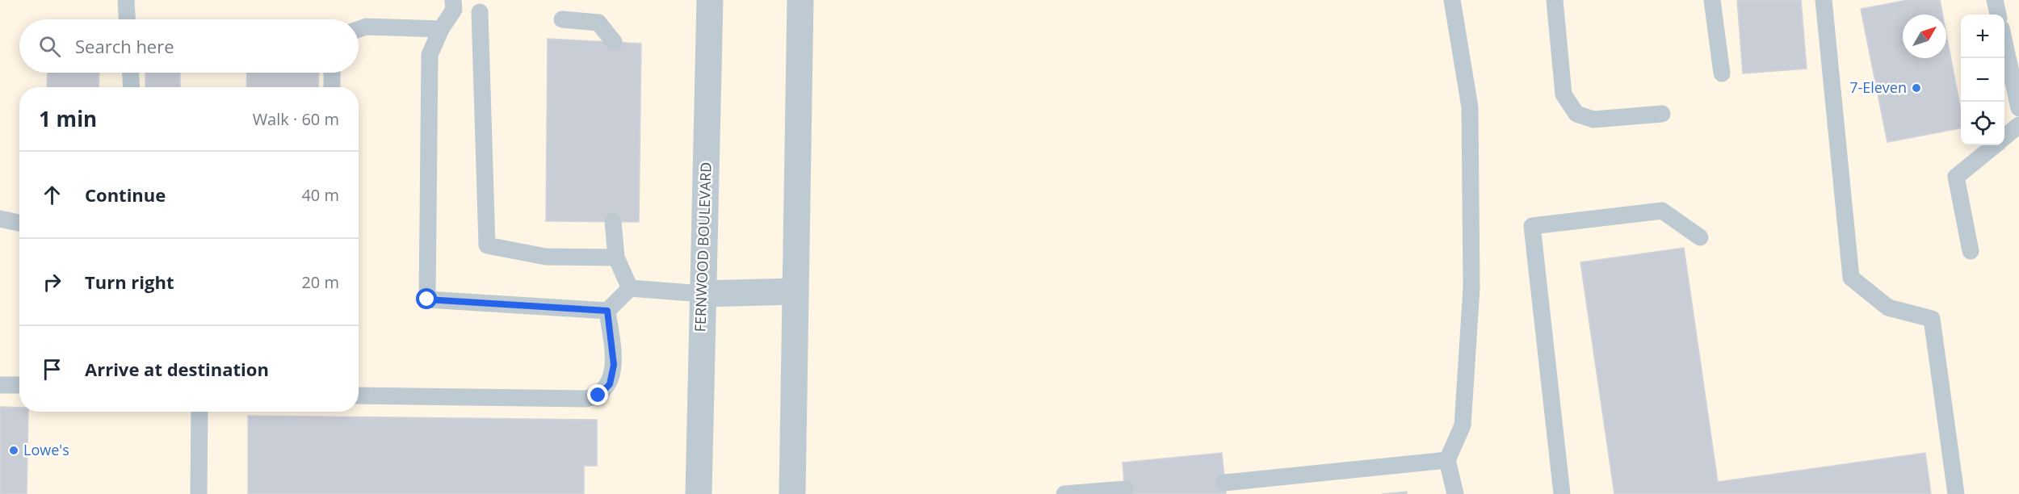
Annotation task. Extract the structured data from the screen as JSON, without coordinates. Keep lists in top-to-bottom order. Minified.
{"streets":{"street":["FERNWOOD BOULEVARD"]},"places":["7-Eleven","Lowe's"],"north":"top right","page":{"map_buttons":["+","−"],"search":"Search here","heading":["1 min","Walk · 60 m"],"list":[["Continue","40 m"],["Turn right","20 m"],"Arrive at destination"]}}
